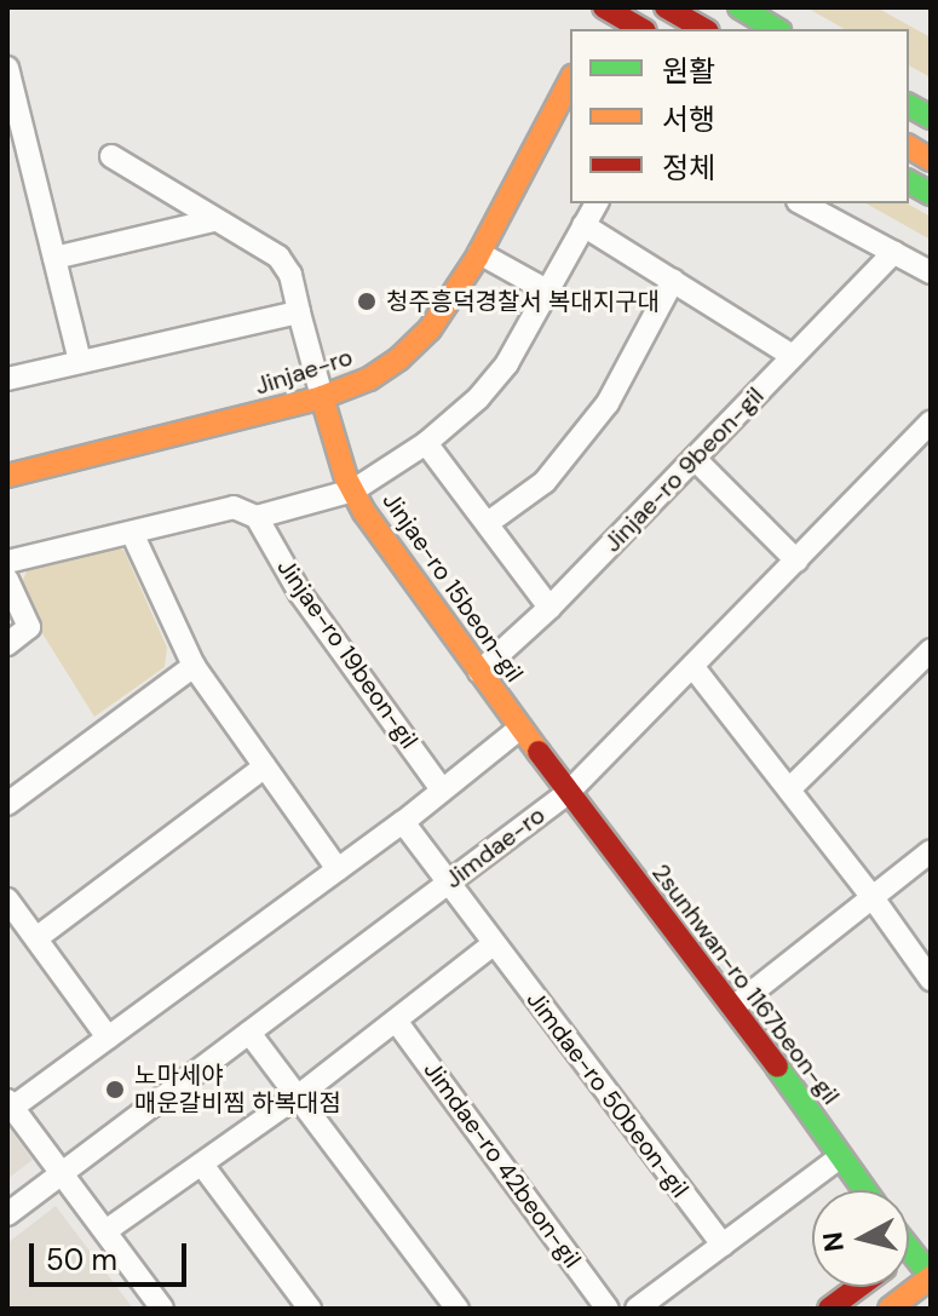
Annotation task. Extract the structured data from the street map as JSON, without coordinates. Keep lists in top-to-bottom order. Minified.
{"streets":{"street":["Jinjae-ro","Jinjae-ro 9beon-gil","Jinjae-ro 15beon-gil","Jinjae-ro 19beon-gil","Jimdae-ro","2sunhwan-ro 1167beon-gil","Jimdae-ro 50beon-gil","Jimdae-ro 42beon-gil"]},"crossings":[["Jinjae-ro","Jinjae-ro 15beon-gil"],["Jinjae-ro 9beon-gil","Jinjae-ro 15beon-gil"],["Jinjae-ro 15beon-gil","Jimdae-ro"],["Jinjae-ro 15beon-gil","2sunhwan-ro 1167beon-gil"],["Jimdae-ro","2sunhwan-ro 1167beon-gil"],["Jimdae-ro","Jimdae-ro 50beon-gil"]],"places":["청주흥덕경찰서 복대지구대","노마세야 매운갈비찜 하복대점"],"legend":["원활","서행","정체"],"scale_bar":"50 m","north":"left"}
